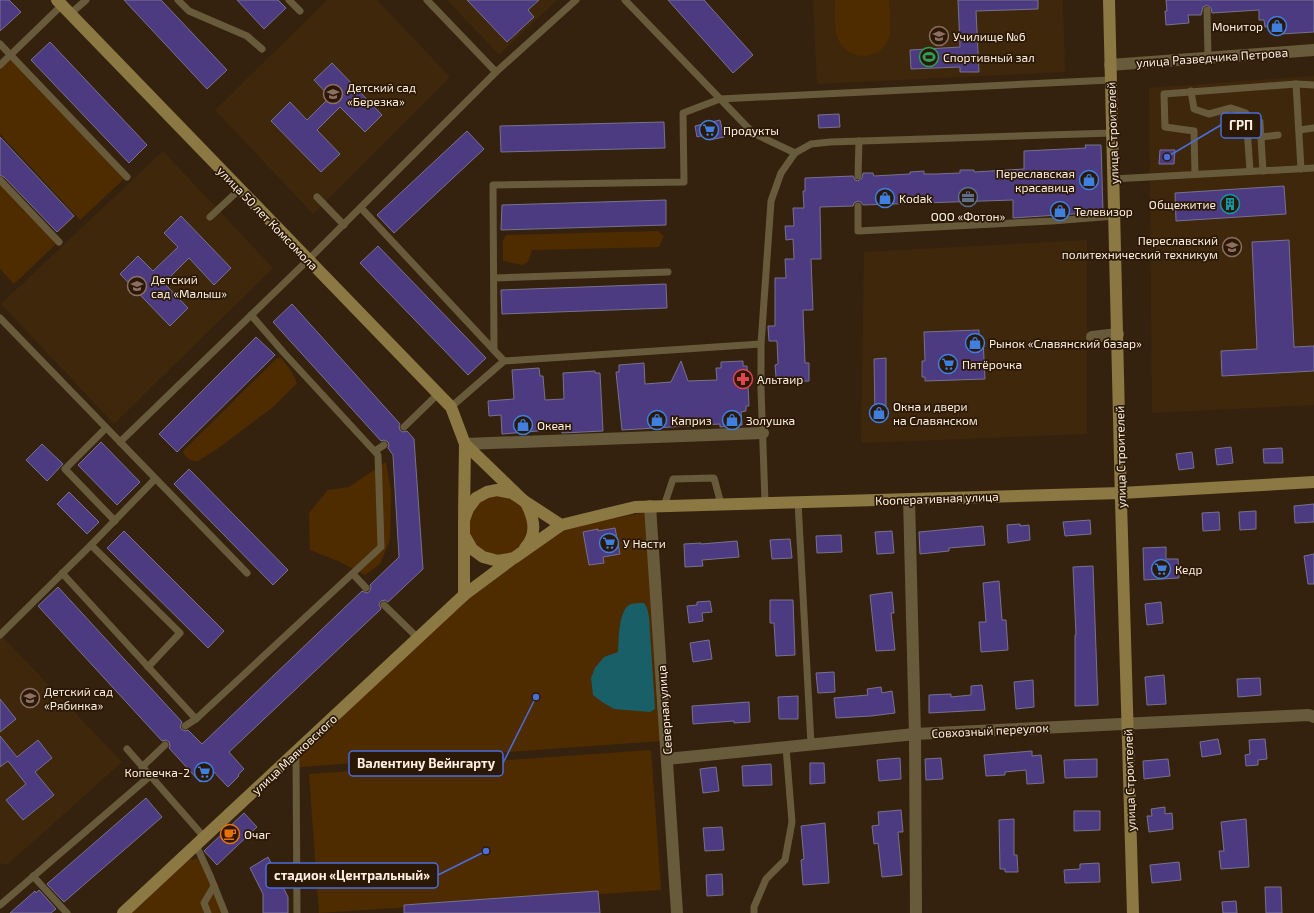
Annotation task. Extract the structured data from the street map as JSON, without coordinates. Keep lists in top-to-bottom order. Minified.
{"streets":{"main road":["улица Строителей","улица 50 лет Комсомола","Кооперативная улица","улица Маяковского"],"street":["улица Разведчика Петрова","Северная улица","Совхозный переулок"]},"crossings":[["улица Разведчика Петрова","улица Строителей"],["улица Строителей","Кооперативная улица"],["улица Строителей","Совхозный переулок"],["Кооперативная улица","Северная улица"],["Северная улица","Совхозный переулок"]],"places":{"shop":["Монитор","Переславская красавица","Kodak","Телевизор","Рынок «Славянский базар»","Окна и двери на Славянском","Каприз","Золушка","Океан"],"school or university":["Училище №6","Детский сад «Березка»","Переславский политехнический техникум","Детский сад «Малыш»","Детский сад «Рябинка»"],"sports":["Спортивный зал"],"supermarket":["Продукты","Пятёрочка","У Насти","Кедр","Копеечка-2"],"other":["ГРП","Валентину Вейнгарту","стадион «Центральный»"],"office":["ООО «Фотон»"],"building":["Общежитие"],"pharmacy":["Альтаир"],"cafe":["Очаг"]}}
